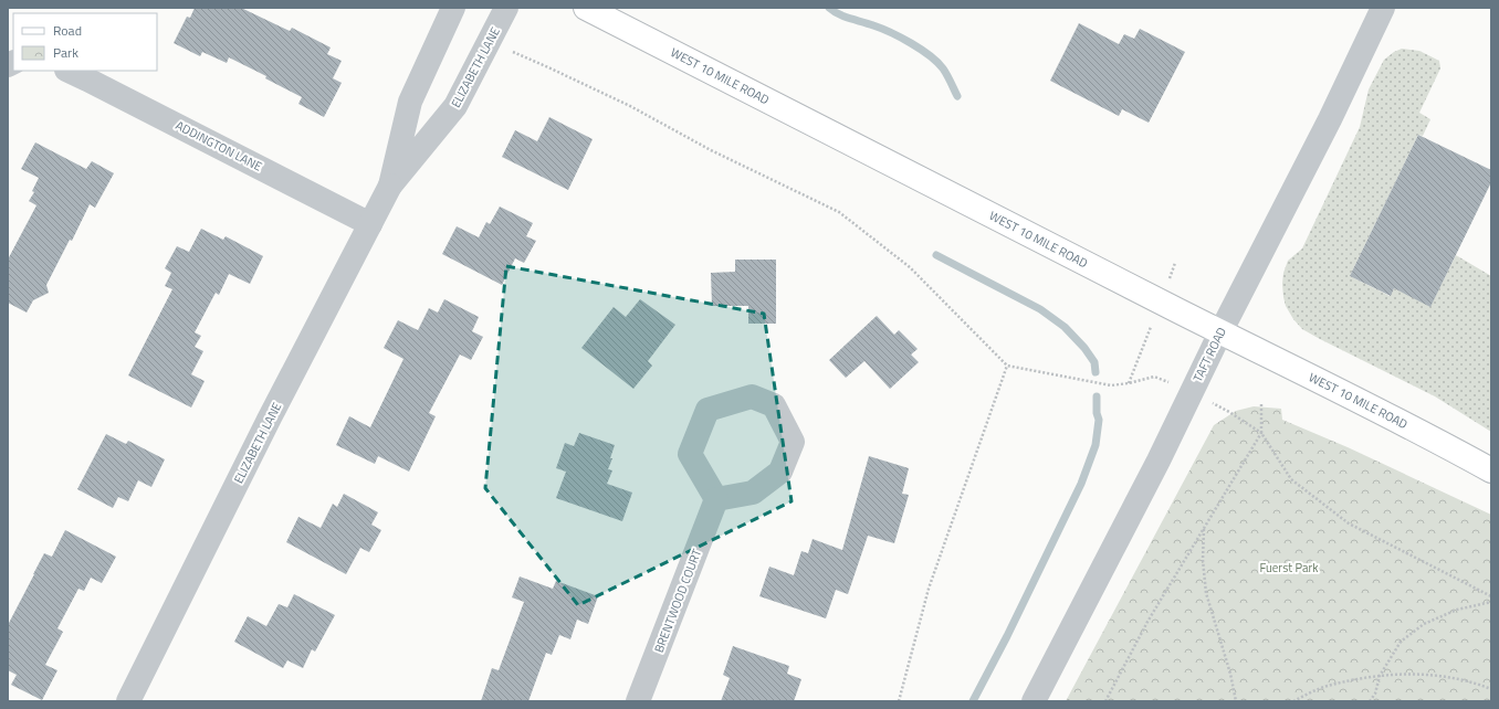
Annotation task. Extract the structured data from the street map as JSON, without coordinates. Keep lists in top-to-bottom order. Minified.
{"streets":{"main road":["WEST 10 MILE ROAD"],"street":["ELIZABETH LANE","ADDINGTON LANE","TAFT ROAD","BRENTWOOD COURT"]},"crossings":[["ELIZABETH LANE","ADDINGTON LANE"],["WEST 10 MILE ROAD","TAFT ROAD"]],"parks":["Fuerst Park"],"legend":["Road","Park"]}
